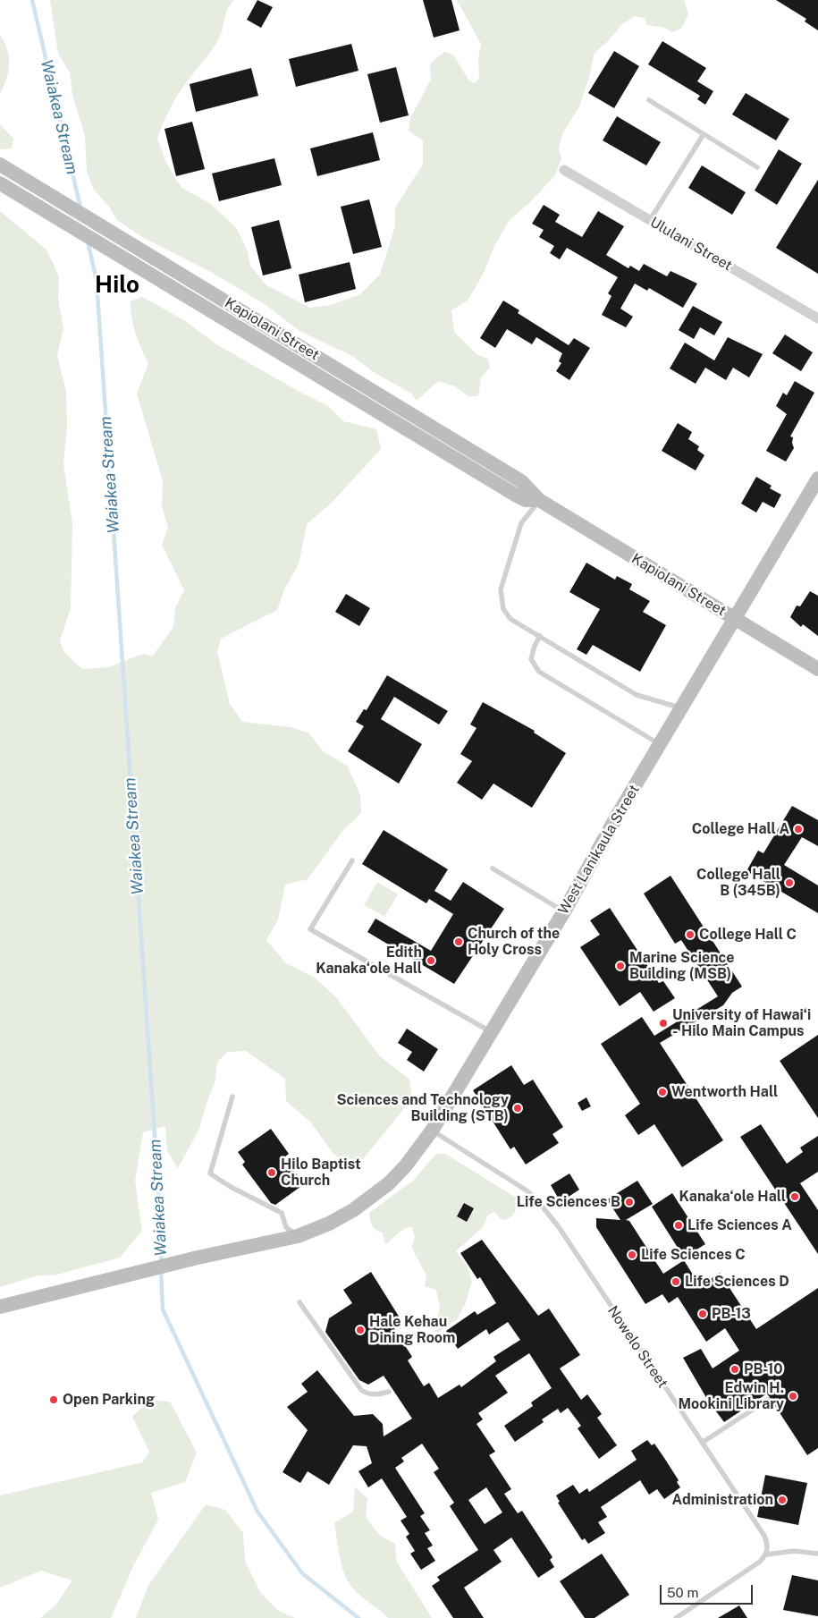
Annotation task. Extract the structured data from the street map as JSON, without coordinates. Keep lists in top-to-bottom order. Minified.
{"streets":{"street":["Ululani Street","Kapiolani Street","West Lanikaula Street"],"lane":["Nowelo Street"]},"crossings":[["Kapiolani Street","West Lanikaula Street"],["West Lanikaula Street","Nowelo Street"]],"districts":["Hilo"],"water":["Waiakea Stream"],"places":["College Hall A","College Hall B (345B)","College Hall C","Church of the Holy Cross","Edith Kanaka‘ole Hall","Marine Science Building (MSB)","University of Hawaiʻi - Hilo Main Campus","Wentworth Hall","Sciences and Technology Building (STB)","Hilo Baptist Church","Kanakaʻole Hall","Life Sciences B","Life Sciences A","Life Sciences C","Life Sciences D","PB-13","Hale Kehau Dining Room","PB-10","Edwin H. Mookini Library","Open Parking","Administration"],"scale_bar":"50 m"}
